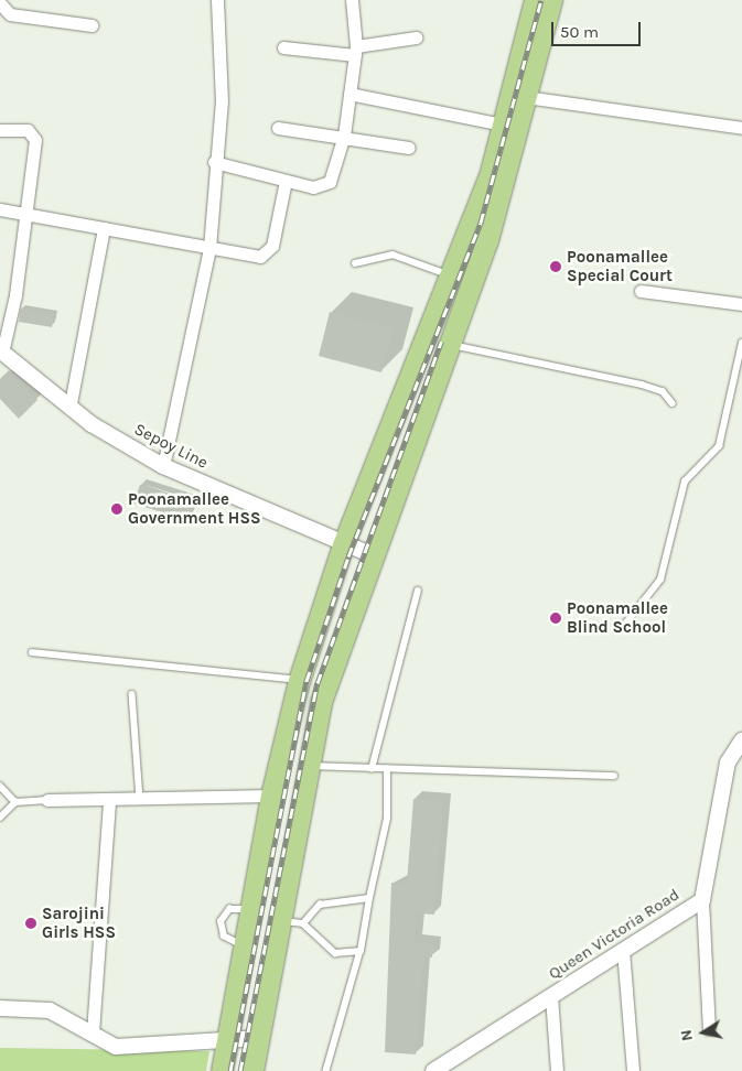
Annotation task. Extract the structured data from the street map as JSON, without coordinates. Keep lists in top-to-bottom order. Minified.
{"streets":{"street":["Sepoy Line","Queen Victoria Road"]},"places":["Poonamallee Special Court","Poonamallee Government HSS","Poonamallee Blind School","Sarojini Girls HSS"],"scale_bar":"50 m","north":"left"}
